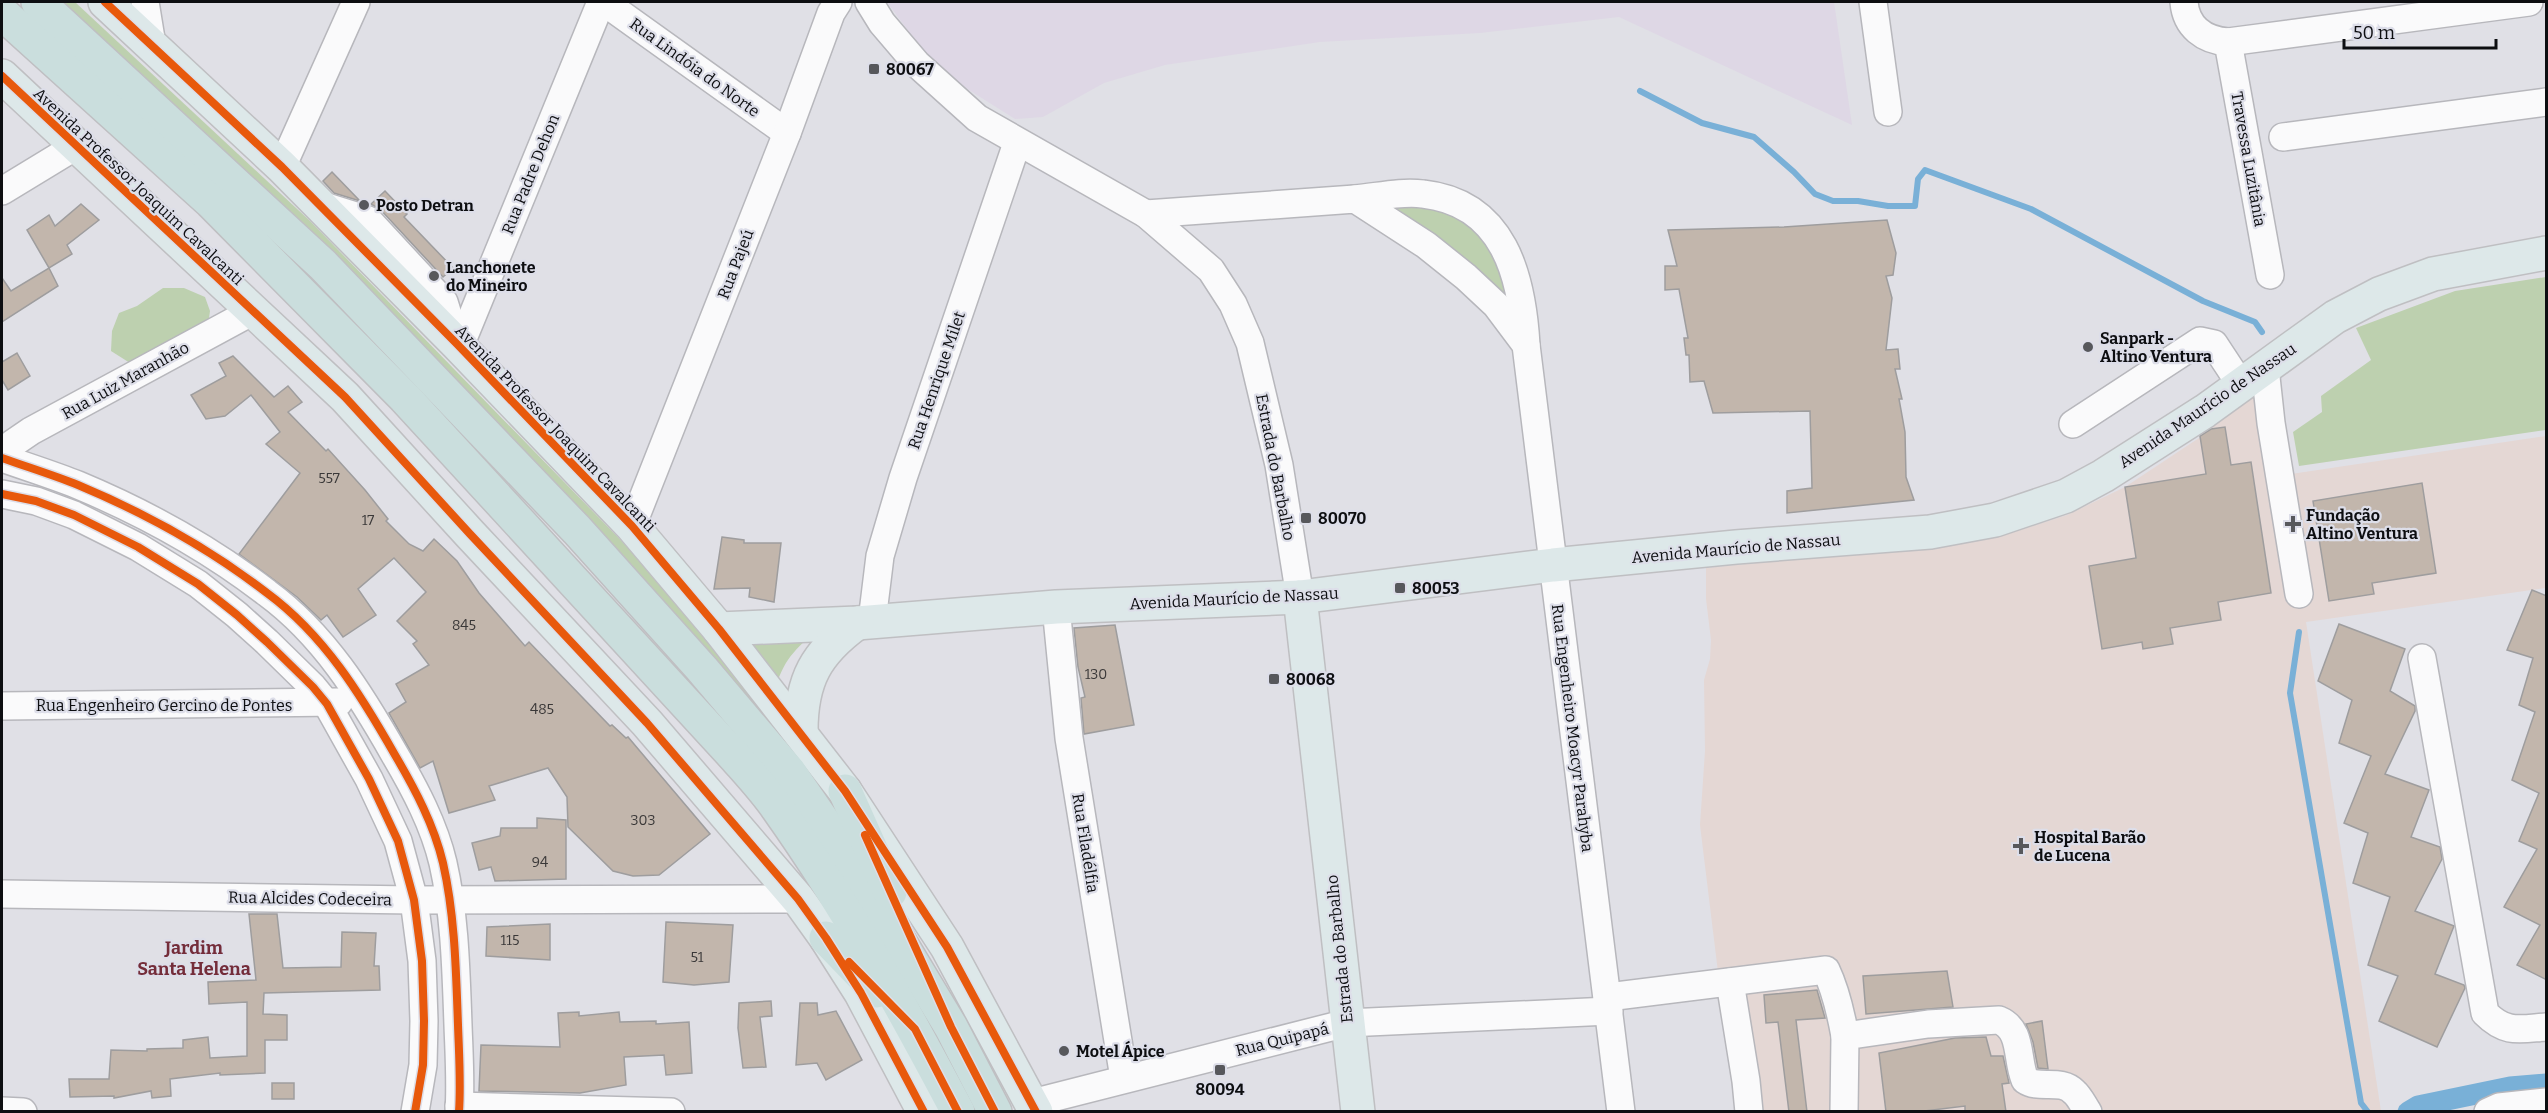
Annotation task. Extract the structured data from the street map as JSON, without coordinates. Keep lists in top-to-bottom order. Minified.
{"streets":{"highway":["Avenida Professor Joaquim Cavalcanti"],"main road":["Avenida Maurício de Nassau","Estrada do Barbalho"],"street":["Rua Lindóia do Norte","Travessa Luzitânia","Rua Padre Dehon","Rua Pajeú","Rua Luiz Maranhão","Rua Henrique Milet","Rua Engenheiro Gercino de Pontes","Rua Engenheiro Moacyr Parahyba","Rua Filadélfia","Rua Alcides Codeceira","Rua Quipapá"]},"crossings":[["Rua Lindóia do Norte","Rua Padre Dehon"],["Rua Lindóia do Norte","Rua Pajeú"],["Rua Padre Dehon","Avenida Professor Joaquim Cavalcanti"],["Avenida Professor Joaquim Cavalcanti","Rua Pajeú"],["Avenida Professor Joaquim Cavalcanti","Rua Luiz Maranhão"],["Avenida Professor Joaquim Cavalcanti","Avenida Maurício de Nassau"],["Avenida Professor Joaquim Cavalcanti","Rua Alcides Codeceira"],["Avenida Professor Joaquim Cavalcanti","Rua Quipapá"],["Rua Henrique Milet","Avenida Maurício de Nassau"],["Rua Henrique Milet","Estrada do Barbalho"],["Avenida Maurício de Nassau","Estrada do Barbalho"],["Avenida Maurício de Nassau","Rua Engenheiro Moacyr Parahyba"],["Avenida Maurício de Nassau","Rua Filadélfia"],["Estrada do Barbalho","Rua Engenheiro Moacyr Parahyba"],["Estrada do Barbalho","Rua Quipapá"],["Rua Engenheiro Moacyr Parahyba","Rua Quipapá"],["Rua Filadélfia","Rua Quipapá"]],"districts":["Jardim Santa Helena"],"places":{"transit":["80067","80070","80053","80068","80094"],"other":["Posto Detran","Lanchonete do Mineiro","Sanpark - Altino Ventura","Motel Ápice"],"health":["Fundação Altino Ventura","Hospital Barão de Lucena"]},"house_numbers":["557","17","845","130","485","303","94","115","51"],"scale_bar":"50 m"}
